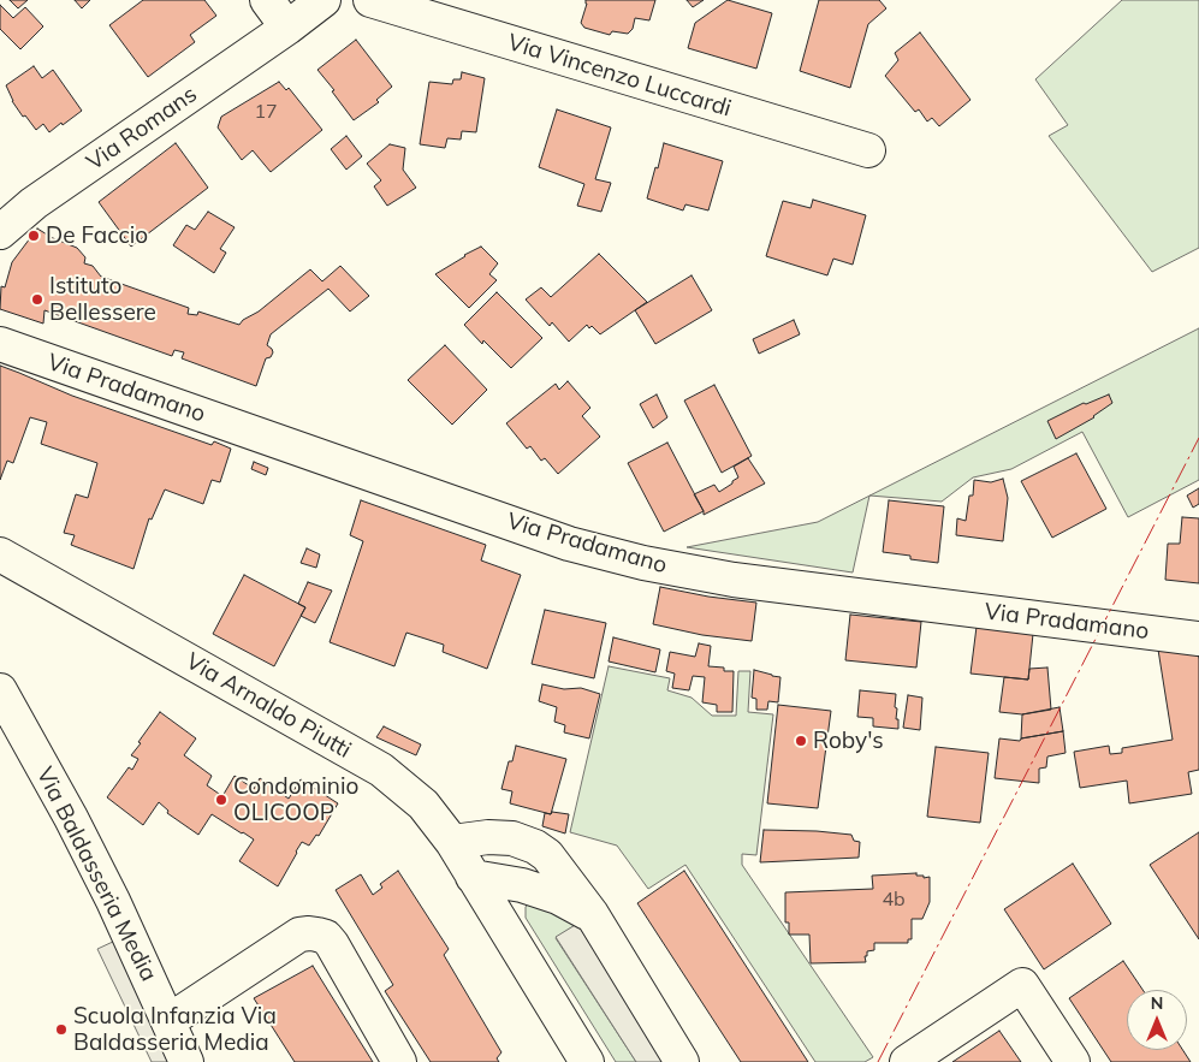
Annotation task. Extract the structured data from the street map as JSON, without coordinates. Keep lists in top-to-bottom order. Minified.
{"streets":{"street":["Via Vincenzo Luccardi","Via Romans","Via Pradamano","Via Arnaldo Piutti","Via Baldasseria Media"]},"places":["De Faccio","Istituto Bellessere","Roby's","Condominio OLICOOP","Scuola Infanzia Via Baldasseria Media"],"house_numbers":["17","4b"],"north":"top"}
